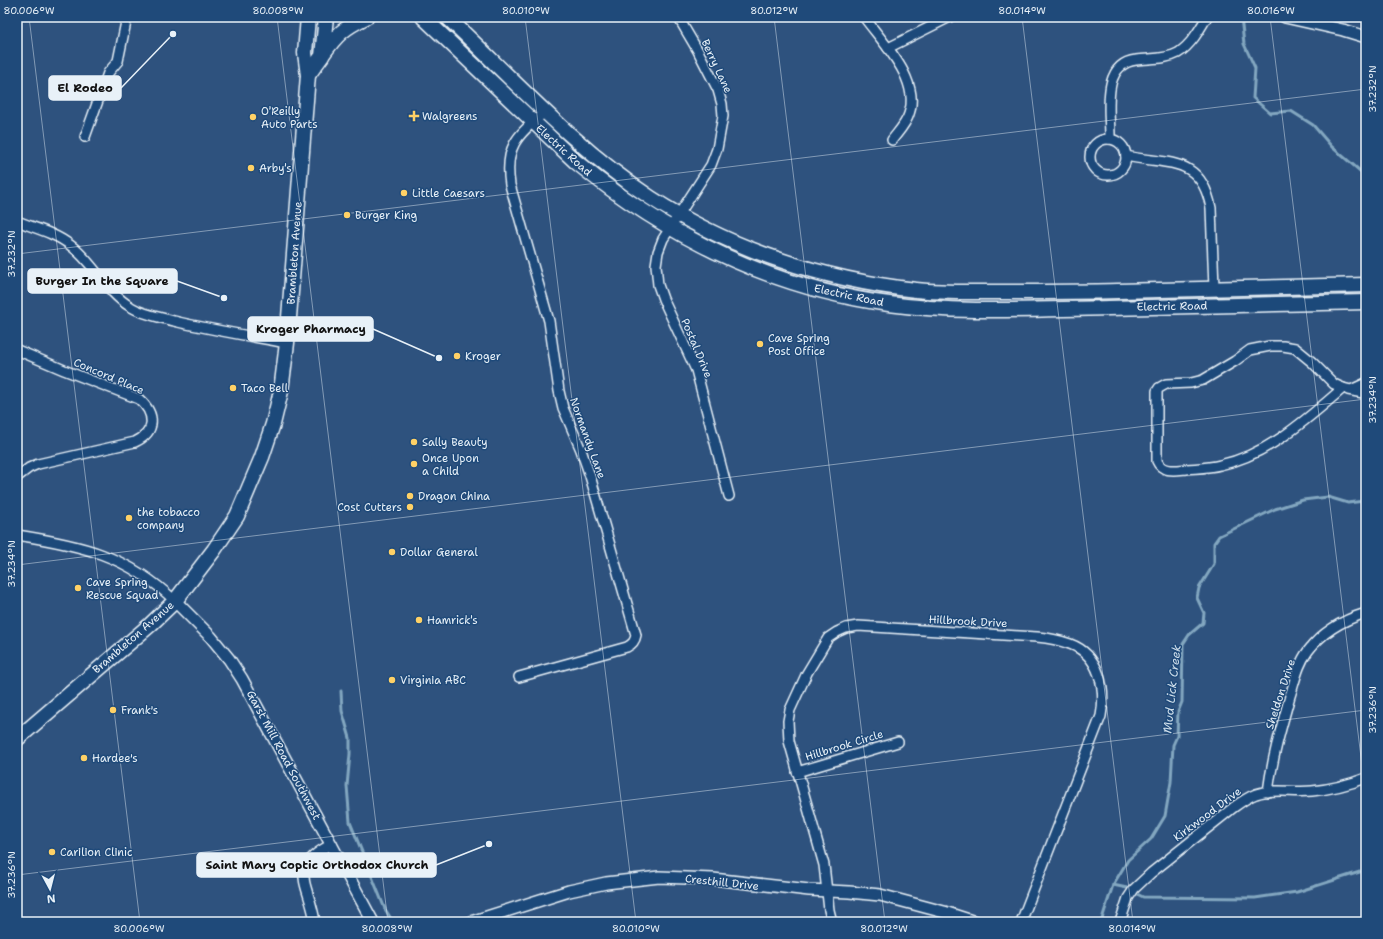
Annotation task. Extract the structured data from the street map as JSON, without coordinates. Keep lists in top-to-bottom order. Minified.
{"streets":{"main road":["Electric Road","Brambleton Avenue"],"street":["Berry Lane","Postal Drive","Concord Place","Normandy Lane","Hillbrook Drive","Sheldon Drive","Hillbrook Circle","Garst Mill Road Southwest","Kirkwood Drive","Cresthill Drive"]},"crossings":[["Berry Lane","Electric Road"],["Berry Lane","Postal Drive"],["Electric Road","Postal Drive"],["Electric Road","Normandy Lane"],["Brambleton Avenue","Garst Mill Road Southwest"],["Hillbrook Drive","Hillbrook Circle"],["Hillbrook Drive","Cresthill Drive"],["Sheldon Drive","Kirkwood Drive"]],"water":["Mud Lick Creek"],"places":{"other":["El Rodeo","O'Reilly Auto Parts","Arby's","Little Caesars","Burger King","Burger In the Square","Cave Spring Post Office","Kroger","Kroger Pharmacy","Taco Bell","Sally Beauty","Once Upon a Child","Dragon China","Cost Cutters","the tobacco company","Dollar General","Cave Spring Rescue Squad","Hamrick's","Virginia ABC","Frank's","Hardee's","Saint Mary Coptic Orthodox Church","Carilion Clinic"],"health":["Walgreens"]},"north":"bottom","coordinates":["80.006°W","80.008°W","80.010°W","80.012°W","80.014°W","80.016°W","37.232°N","37.234°N","37.236°N"]}
